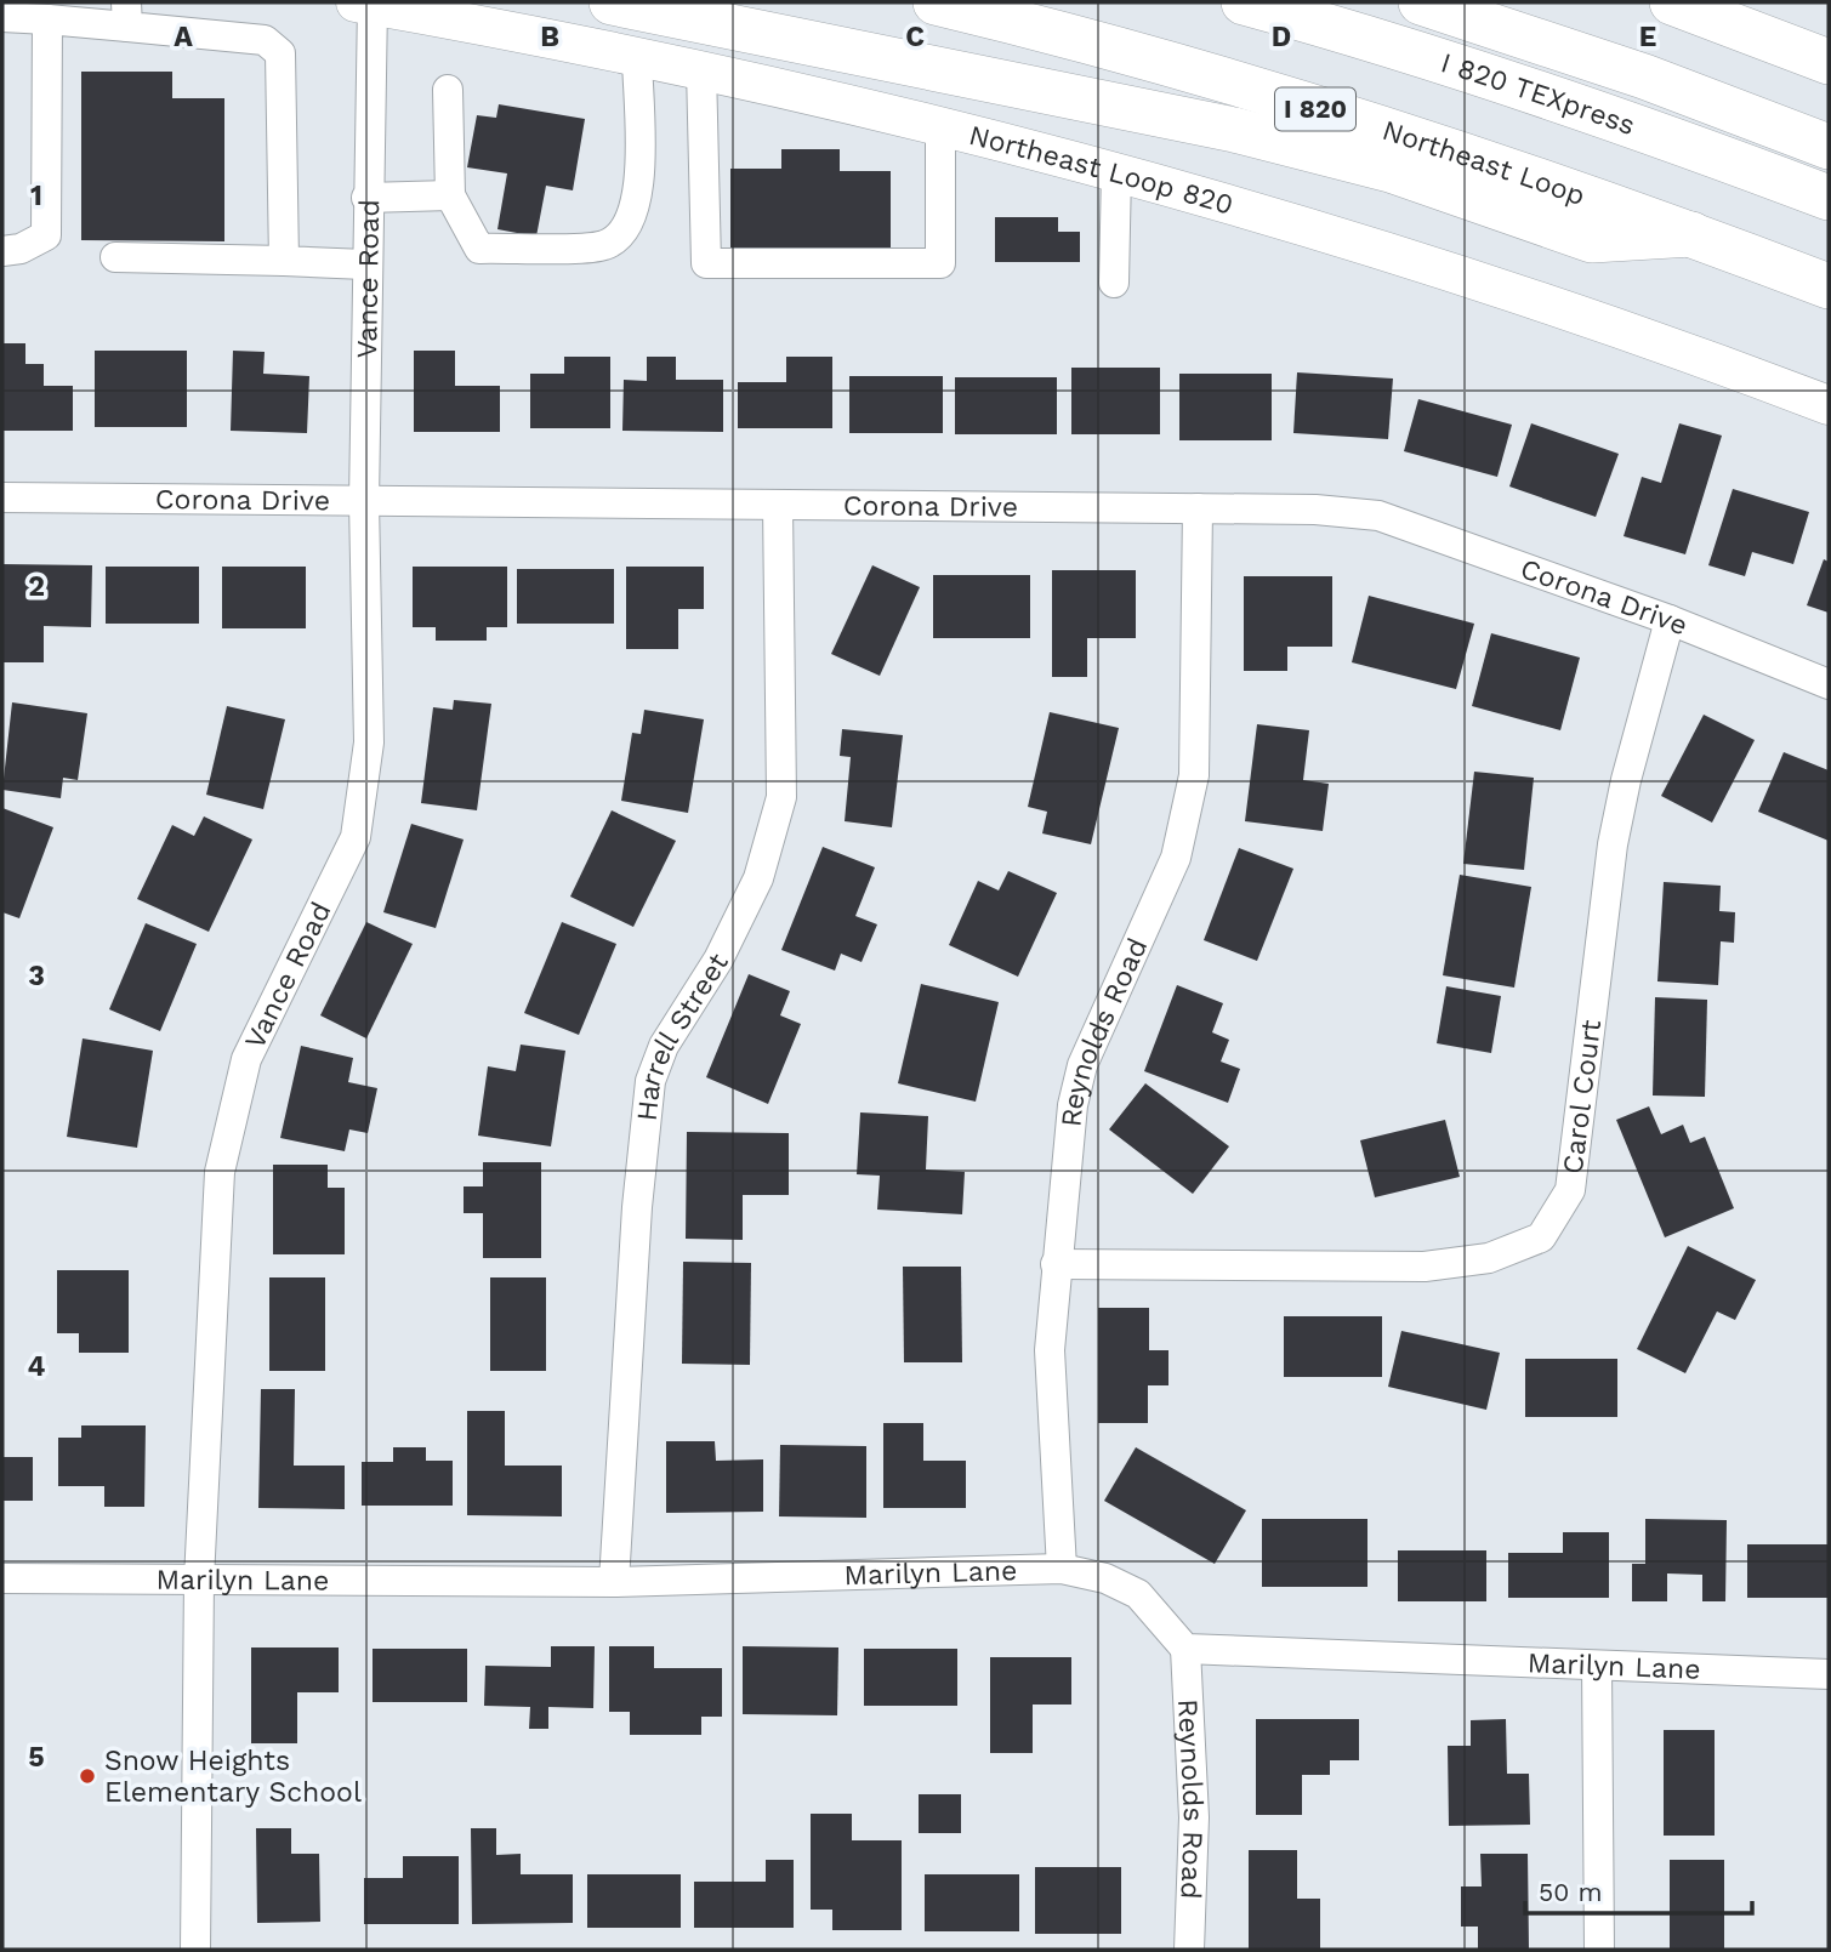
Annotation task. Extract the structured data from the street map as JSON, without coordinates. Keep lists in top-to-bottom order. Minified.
{"streets":{"highway":["I 820 TEXpress","I 820","Northeast Loop"],"main road":["Northeast Loop 820"],"street":["Vance Road","Corona Drive","Reynolds Road","Harrell Street","Carol Court","Marilyn Lane"]},"crossings":[["Northeast Loop 820","Vance Road"],["Vance Road","Corona Drive"],["Vance Road","Marilyn Lane"],["Corona Drive","Reynolds Road"],["Corona Drive","Harrell Street"],["Corona Drive","Carol Court"],["Reynolds Road","Carol Court"],["Reynolds Road","Marilyn Lane"],["Harrell Street","Marilyn Lane"]],"places":["Snow Heights Elementary School"],"scale_bar":"50 m","grid":{"columns":["A","B","C","D","E"],"rows":["1","2","3","4","5"]}}
